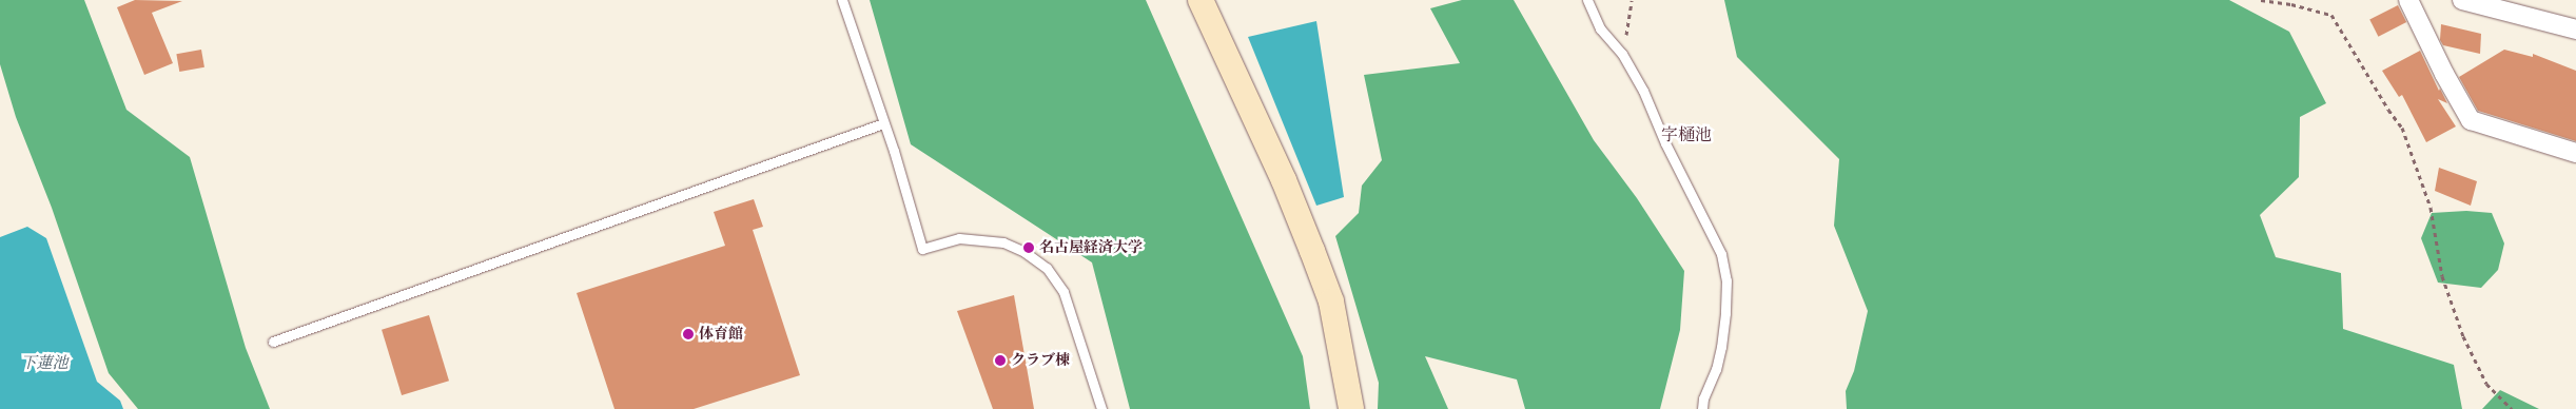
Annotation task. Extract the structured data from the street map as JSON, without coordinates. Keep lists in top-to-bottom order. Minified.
{"districts":["字樋池"],"water":["下蓮池"],"places":["名古屋経済大学","体育館","クラブ棟"]}
